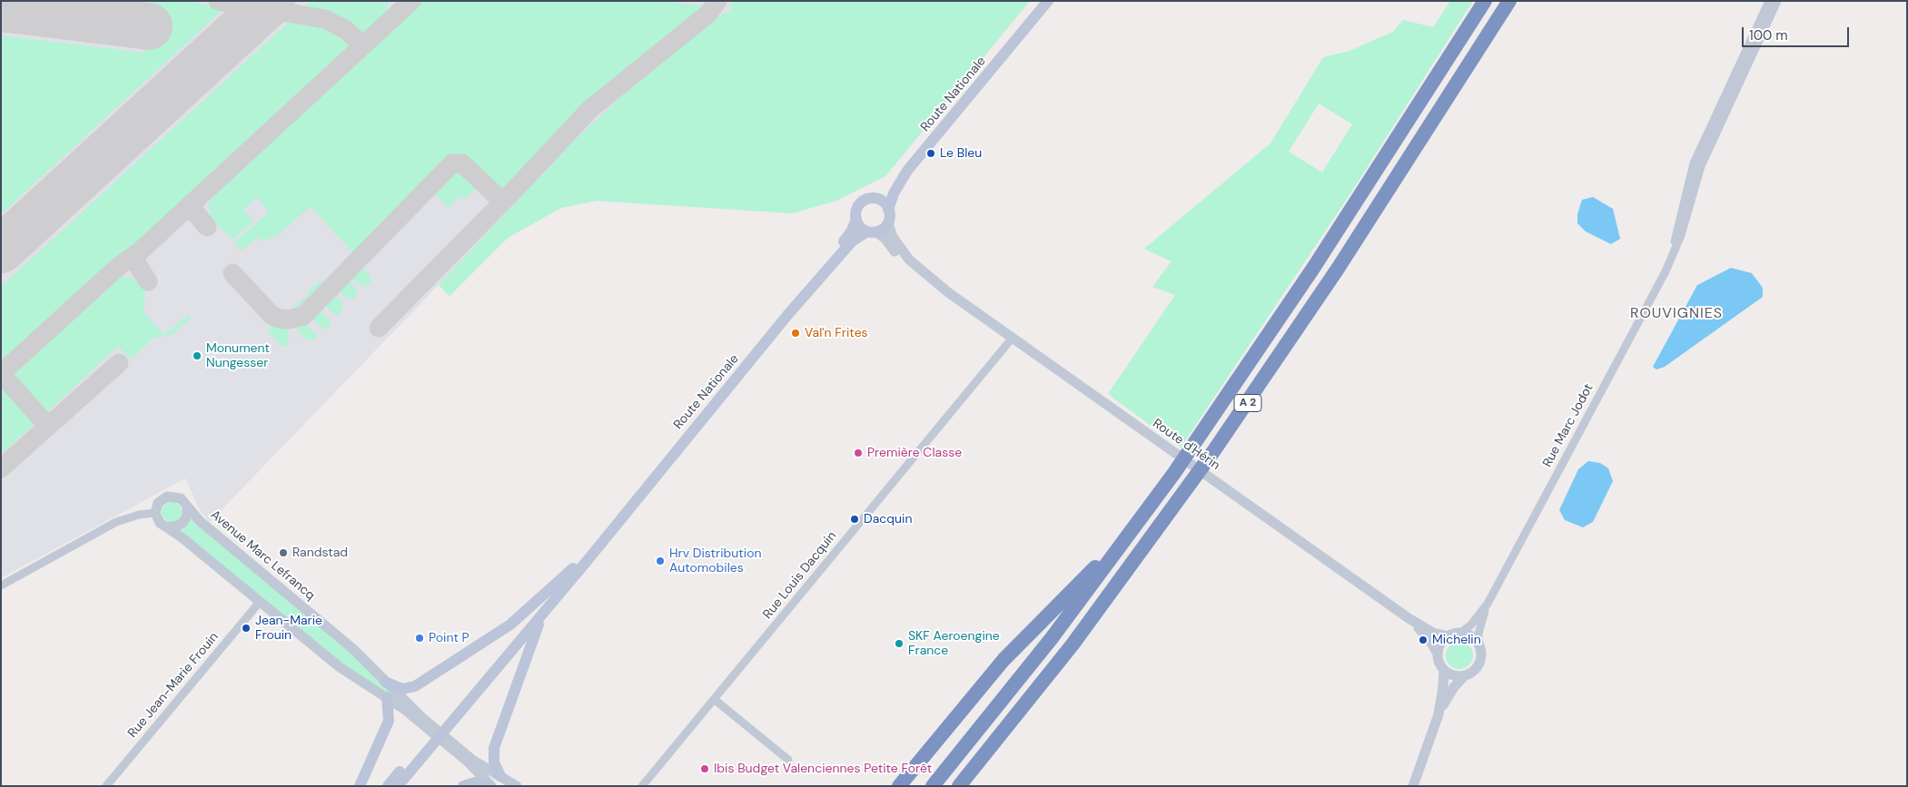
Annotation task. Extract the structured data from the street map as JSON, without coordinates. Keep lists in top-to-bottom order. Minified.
{"streets":{"highway":["A 2"],"main road":["Route Nationale"],"street":["Rue Marc Jodot","Route d'Hérin","Avenue Marc Lefrancq","Rue Louis Dacquin","Rue Jean-Marie Frouin"]},"crossings":[["Route Nationale","Route d'Hérin"],["Rue Marc Jodot","Route d'Hérin"],["Route d'Hérin","Rue Louis Dacquin"]],"districts":["ROUVIGNIES"],"places":["Le Bleu","Val'n Frites","Monument Nungesser","Première Classe","Dacquin","Randstad","Hrv Distribution Automobiles","Jean-Marie Frouin","Point P","Michelin","SKF Aeroengine France","Ibis Budget Valenciennes Petite Forêt"],"scale_bar":"100 m"}
